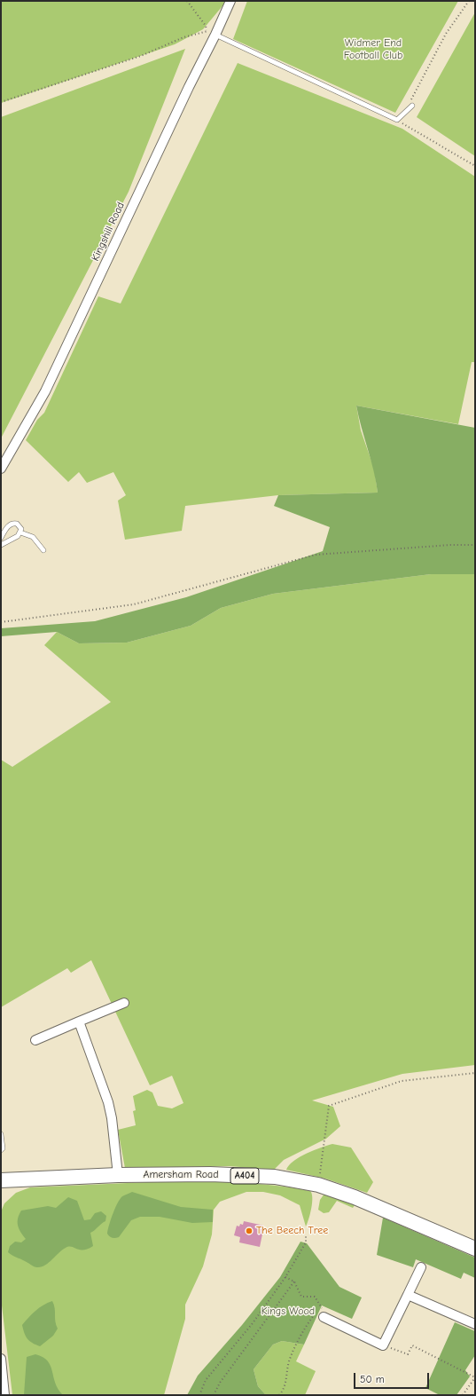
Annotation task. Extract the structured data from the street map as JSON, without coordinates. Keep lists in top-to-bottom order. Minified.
{"streets":{"main road":["Amersham Road","A404"],"street":["Kingshill Road"]},"parks":["Widmer End Football Club","Kings Wood"],"places":["The Beech Tree"],"scale_bar":"50 m"}
